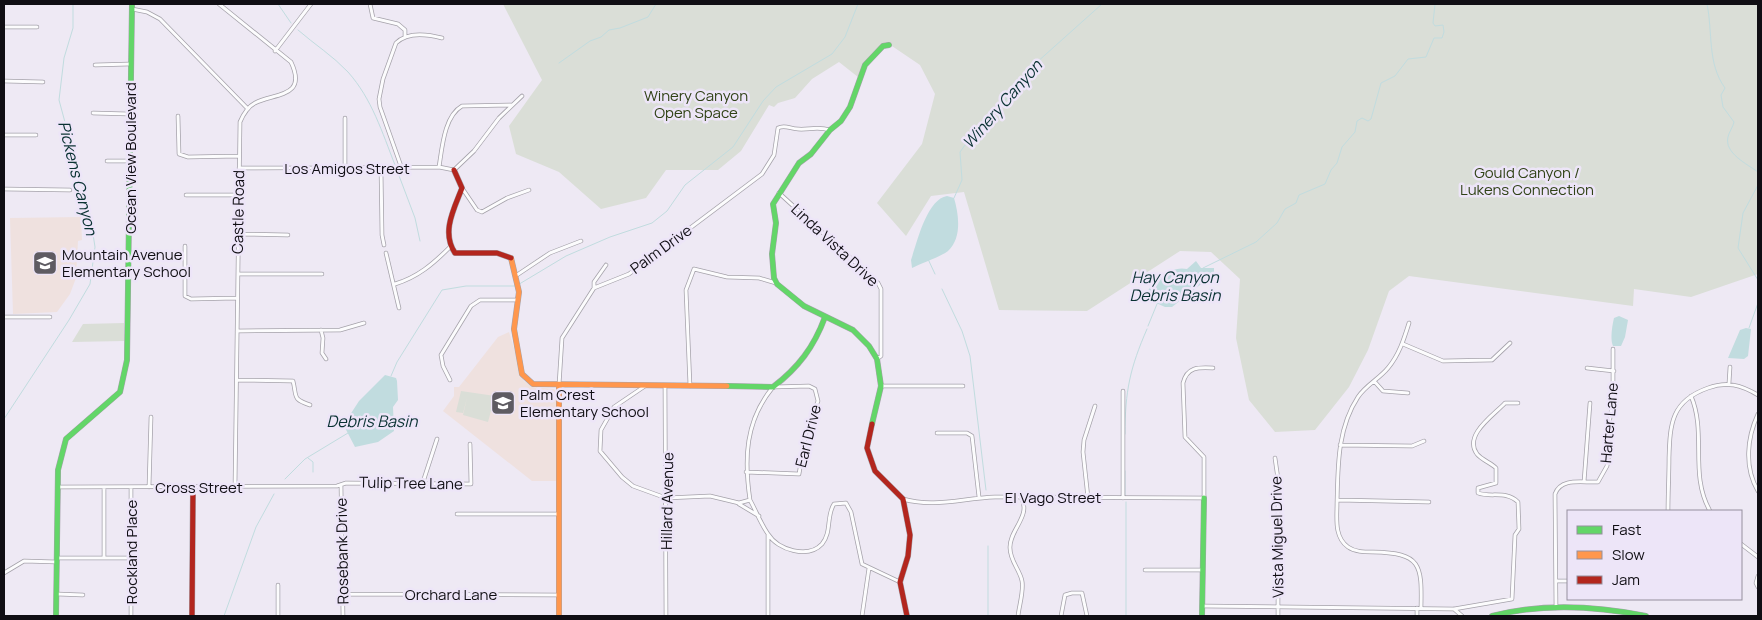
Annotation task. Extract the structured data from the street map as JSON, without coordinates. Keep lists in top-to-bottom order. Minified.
{"streets":{"street":["Ocean View Boulevard","Los Amigos Street","Castle Road","Linda Vista Drive","Palm Drive","Harter Lane","Earl Drive","Tulip Tree Lane","Cross Street","El Vago Street","Hillard Avenue","Vista Miguel Drive","Rosebank Drive","Rockland Place","Orchard Lane"]},"crossings":[["Ocean View Boulevard","Cross Street"],["Los Amigos Street","Castle Road"],["Castle Road","Cross Street"],["Tulip Tree Lane","Cross Street"],["Tulip Tree Lane","Rosebank Drive"],["Cross Street","Rosebank Drive"],["Cross Street","Rockland Place"],["Rosebank Drive","Orchard Lane"]],"water":["Winery Canyon","Pickens Canyon","Hay Canyon Debris Basin","Debris Basin"],"parks":["Winery Canyon Open Space","Gould Canyon / Lukens Connection"],"places":{"school or university":["Mountain Avenue Elementary School","Palm Crest Elementary School"]},"legend":["Fast","Slow","Jam"]}
